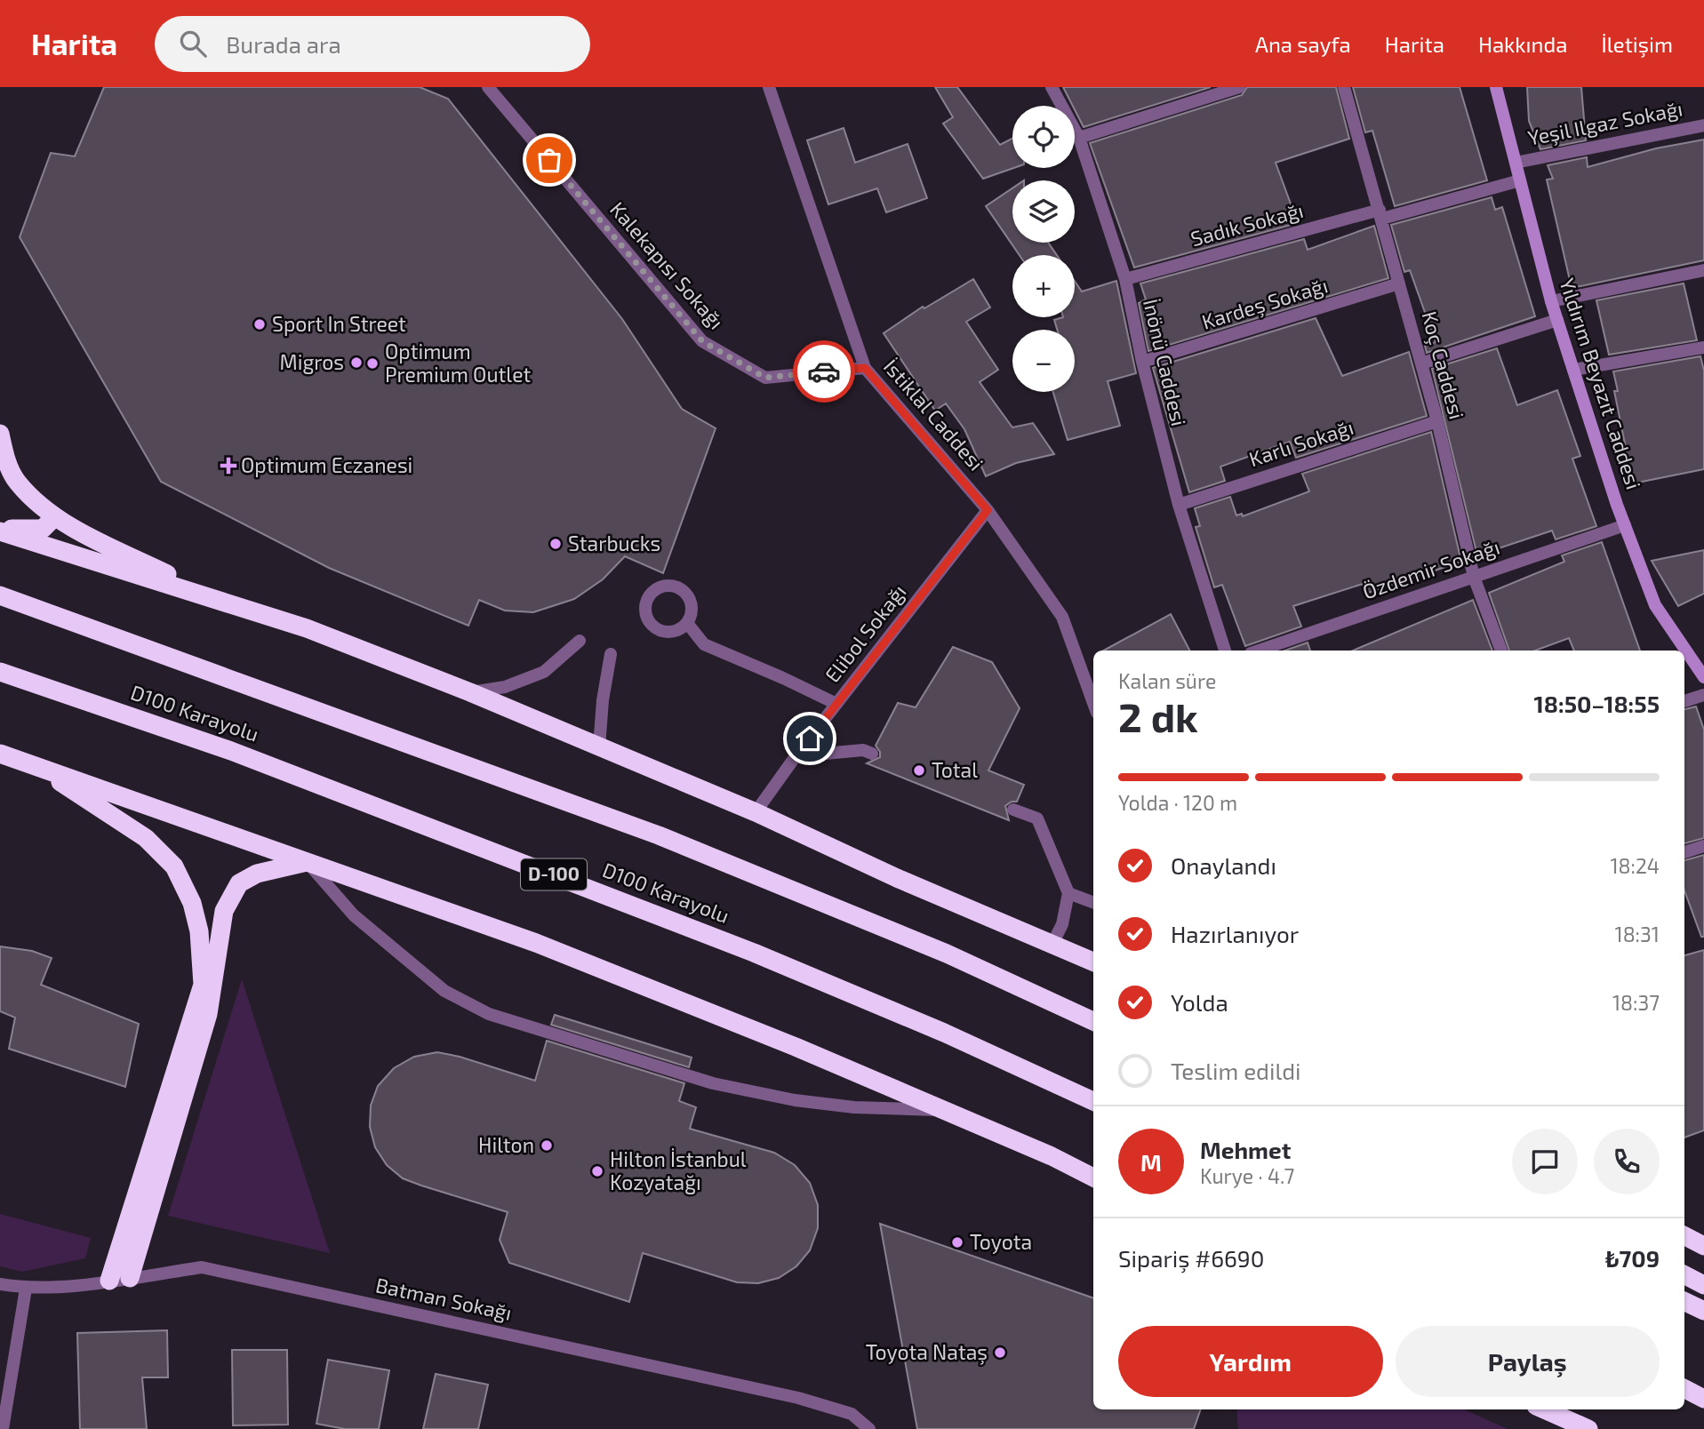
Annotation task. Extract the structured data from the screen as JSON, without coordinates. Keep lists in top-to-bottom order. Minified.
{"streets":{"highway":["D100 Karayolu","D-100"],"street":["Yeşil Ilgaz Sokağı","Sadık Sokağı","Kalekapısı Sokağı","Kardeş Sokağı","İnönü Caddesi","Koç Caddesi","Yıldırım Beyazıt Caddesi","İstiklal Caddesi","Karlı Sokağı","Özdemir Sokağı","Elibol Sokağı","Batman Sokağı"]},"crossings":[["Yeşil Ilgaz Sokağı","Yıldırım Beyazıt Caddesi"],["Sadık Sokağı","İnönü Caddesi"],["Sadık Sokağı","Koç Caddesi"],["Sadık Sokağı","Yıldırım Beyazıt Caddesi"],["Kalekapısı Sokağı","İstiklal Caddesi"],["Kardeş Sokağı","İnönü Caddesi"],["Kardeş Sokağı","Koç Caddesi"],["İnönü Caddesi","Karlı Sokağı"],["Koç Caddesi","Karlı Sokağı"],["Koç Caddesi","Özdemir Sokağı"],["Yıldırım Beyazıt Caddesi","Özdemir Sokağı"],["İstiklal Caddesi","Elibol Sokağı"]],"places":{"other":["Sport In Street","Migros","Optimum Premium Outlet","Starbucks","Total","Hilton","Hilton İstanbul Kozyatağı","Toyota","Toyota Nataş"],"health":["Optimum Eczanesi"]},"page":{"header":"Harita","search":"Burada ara","nav":["Ana sayfa","Harita","Hakkında","İletişim"],"map_buttons":["+","−"],"heading":["2 dk","Kalan süre","18:50–18:55"],"panel":["Mehmet","Kurye · 4.7","Sipariş #6690","₺709"],"bar":"Yolda · 120 m","list":[["Onaylandı","18:24"],["Hazırlanıyor","18:31"],["Yolda","18:37"],"Teslim edildi"],"round":"M","buttons":["Yardım","Paylaş"]}}
